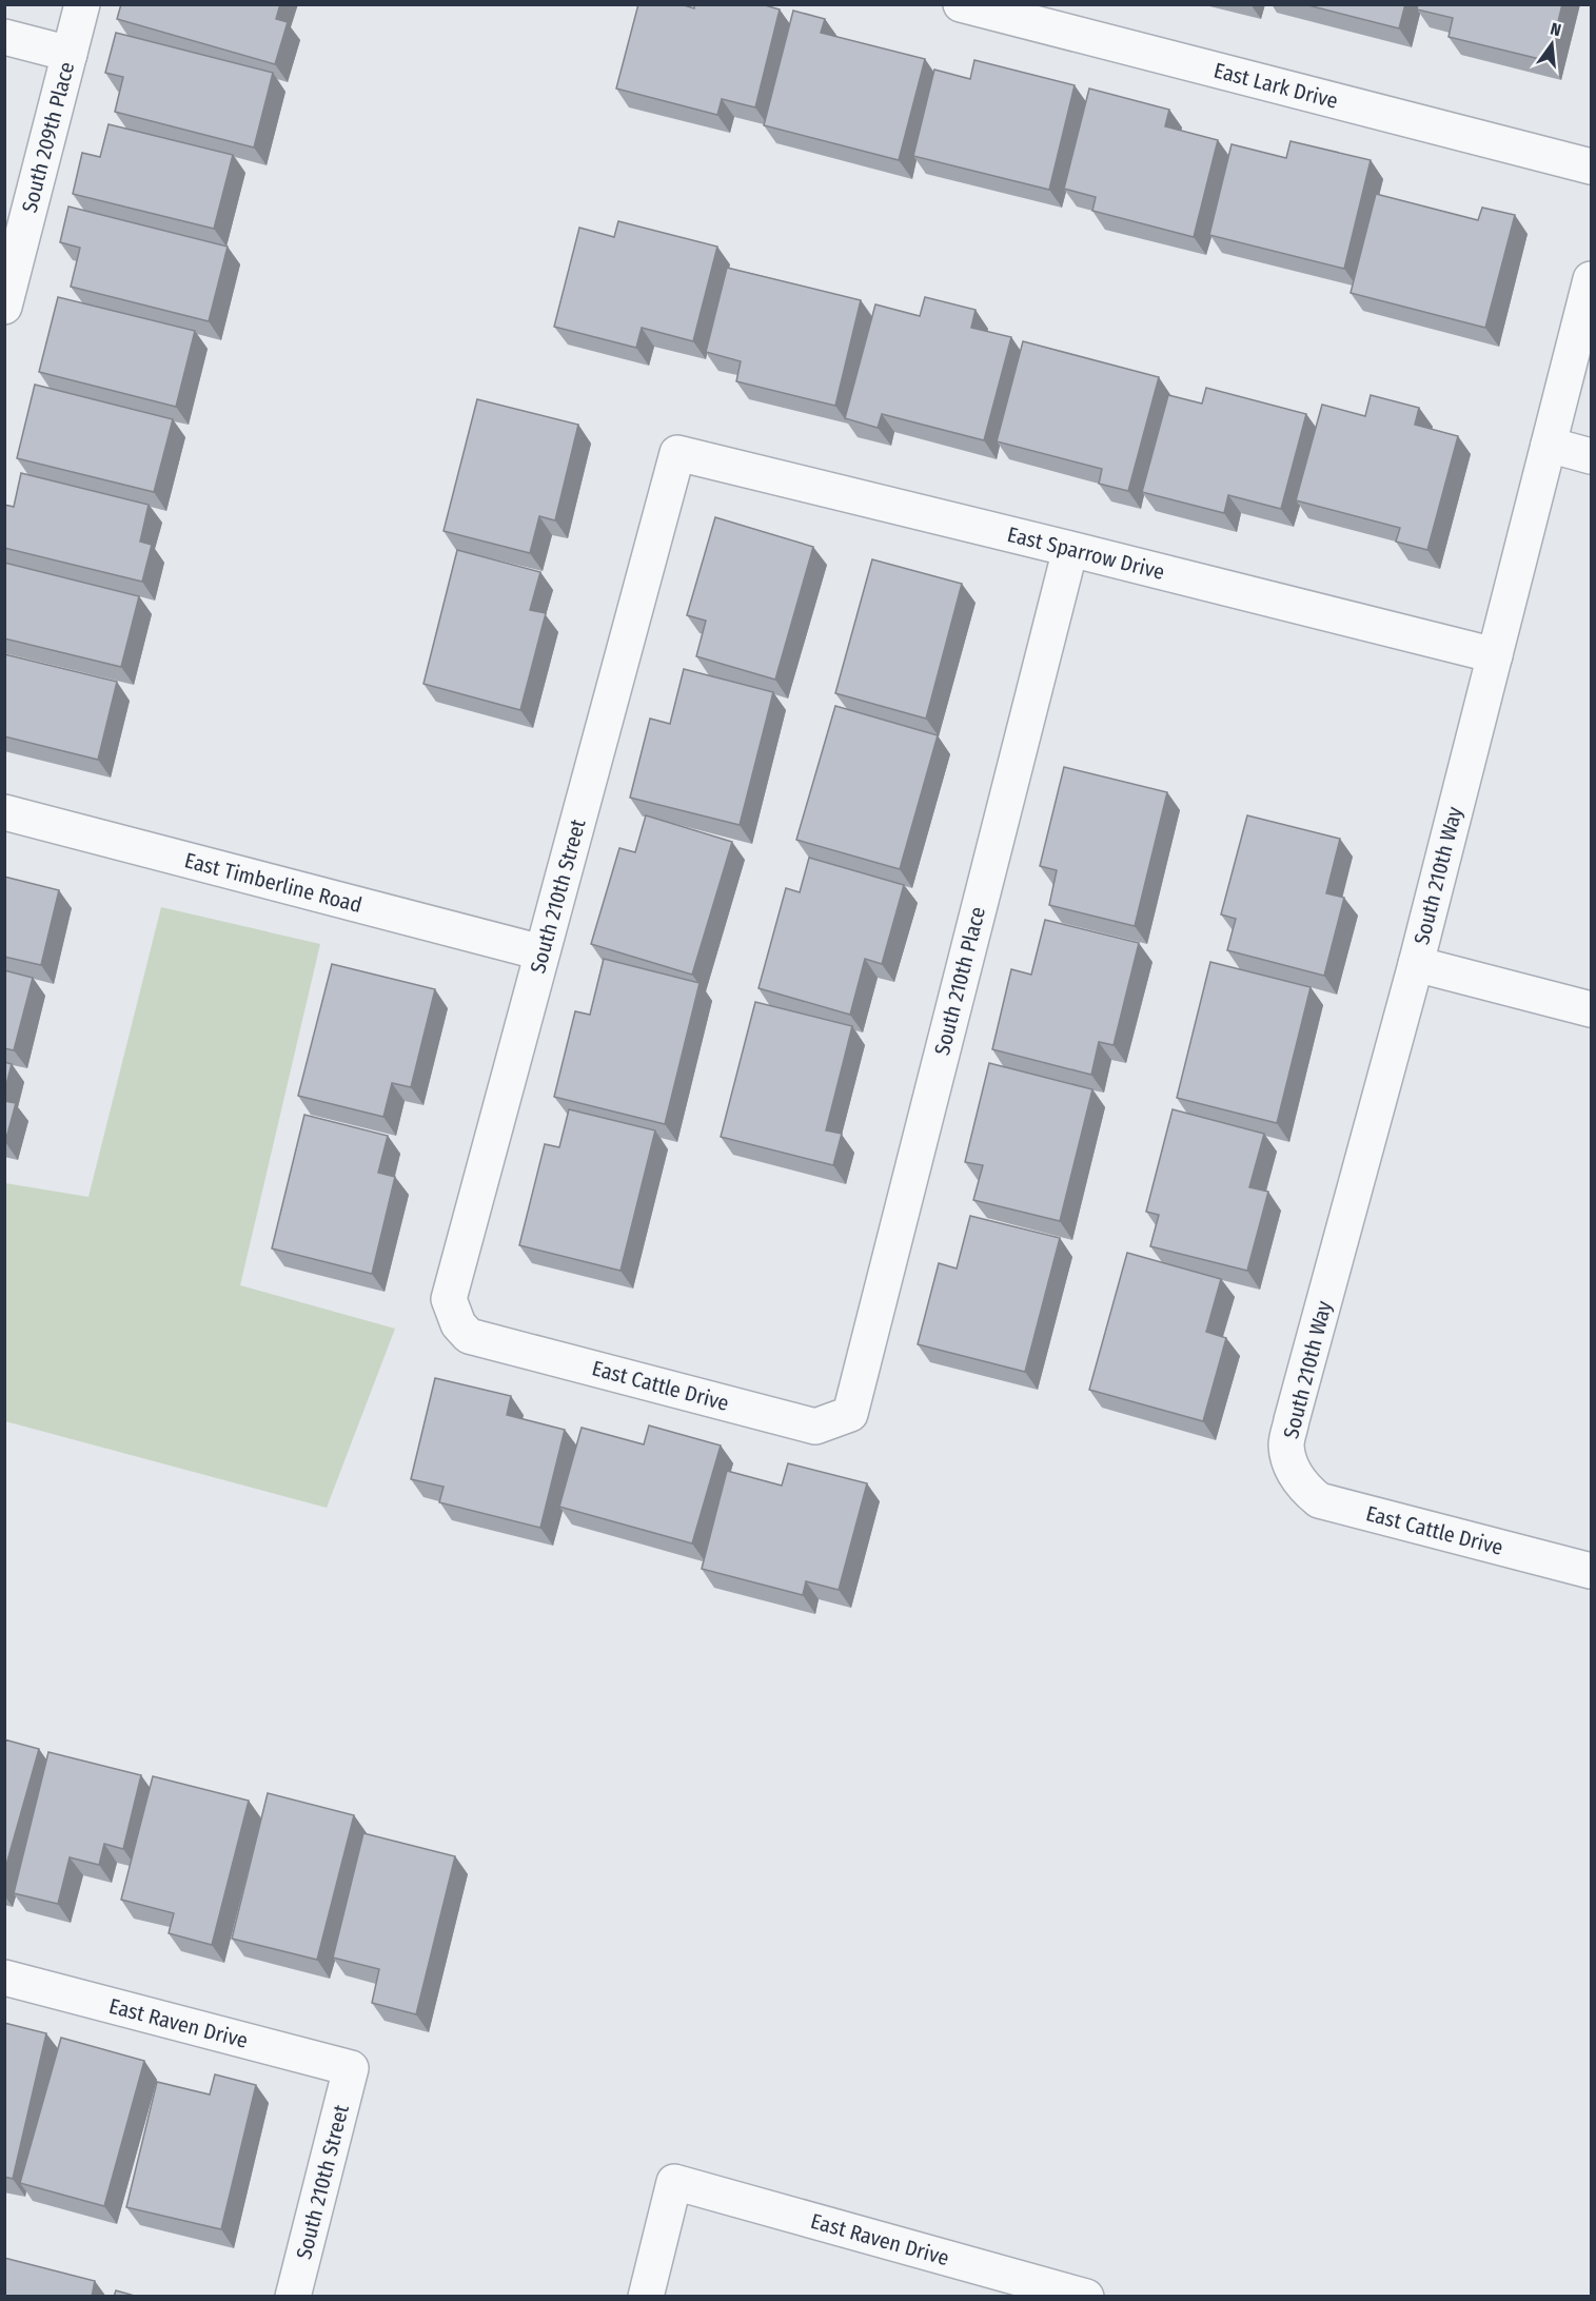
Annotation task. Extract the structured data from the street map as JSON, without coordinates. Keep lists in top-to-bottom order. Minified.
{"streets":{"street":["East Lark Drive","South 209th Place","East Sparrow Drive","South 210th Way","East Timberline Road","South 210th Street","South 210th Place","East Cattle Drive","East Raven Drive"]},"crossings":[["East Sparrow Drive","South 210th Way"],["East Sparrow Drive","South 210th Street"],["East Sparrow Drive","South 210th Place"],["South 210th Way","East Cattle Drive"],["East Timberline Road","South 210th Street"],["South 210th Street","East Cattle Drive"],["South 210th Street","East Raven Drive"],["South 210th Place","East Cattle Drive"]],"north":"top"}
